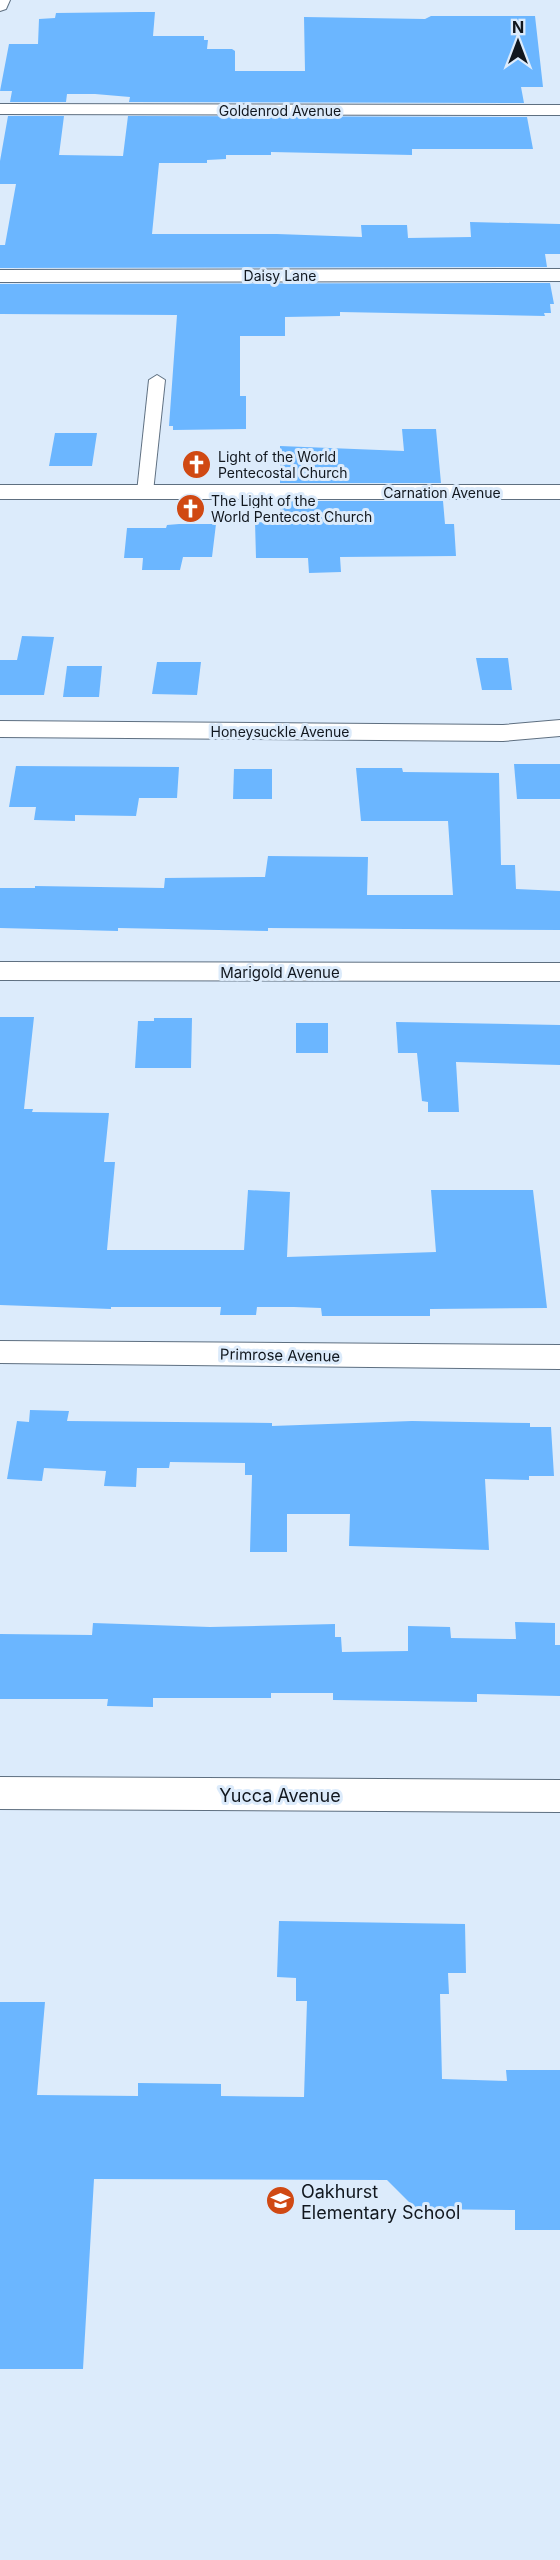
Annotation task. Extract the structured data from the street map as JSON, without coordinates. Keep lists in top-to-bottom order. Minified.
{"streets":{"street":["Goldenrod Avenue","Daisy Lane","Carnation Avenue","Honeysuckle Avenue","Marigold Avenue","Primrose Avenue","Yucca Avenue"]},"places":{"church":["Light of the World Pentecostal Church","The Light of the World Pentecost Church"],"school or university":["Oakhurst Elementary School"]},"north":"top"}
